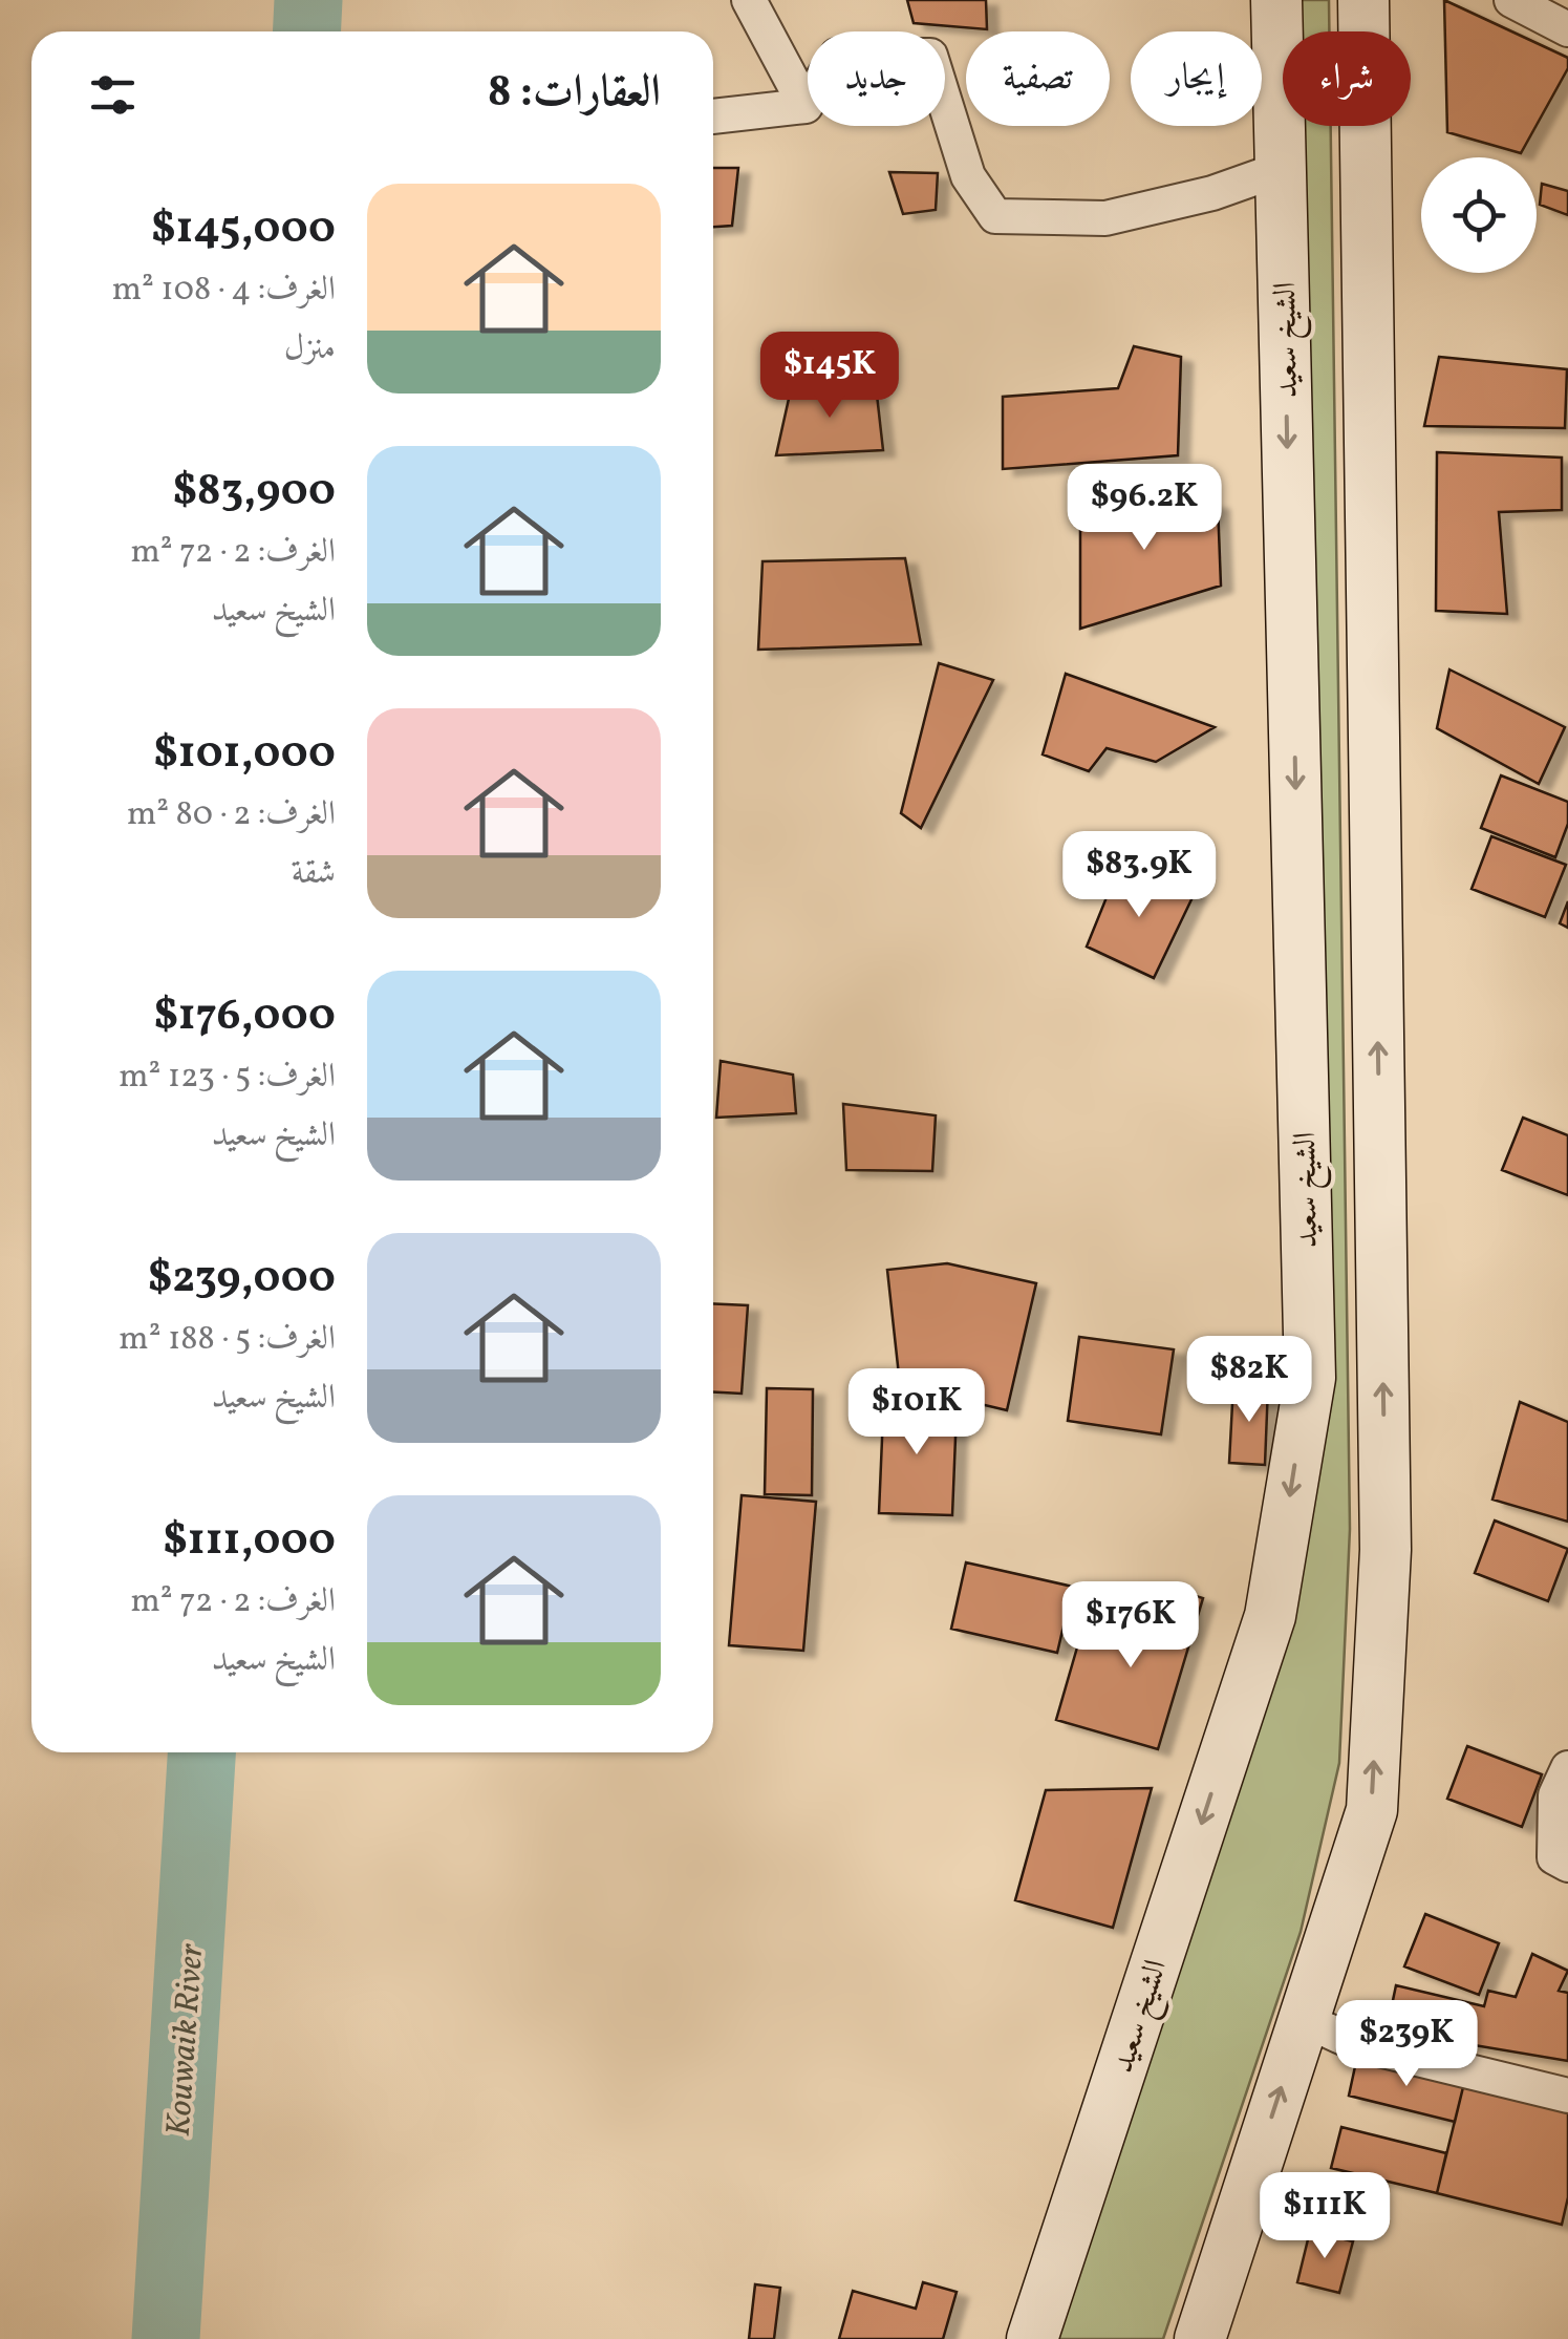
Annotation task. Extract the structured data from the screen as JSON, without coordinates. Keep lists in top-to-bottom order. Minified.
{"streets":{"main road":["الشيخ سعيد"]},"water":["Kouwaik River"],"page":{"chip":["شراء","إيجار","تصفية","جديد"],"heading":"العقارات: 8","list":[{"name":"$145,000","note":"الغرف: 4 · 108 m² · منزل"},{"name":"$83,900","note":"الغرف: 2 · 72 m² · الشيخ سعيد"},{"name":"$101,000","note":"الغرف: 2 · 80 m² · شقة"},{"name":"$176,000","note":"الغرف: 5 · 123 m² · الشيخ سعيد"},{"name":"$239,000","note":"الغرف: 5 · 188 m² · الشيخ سعيد"},{"name":"$111,000","note":"الغرف: 2 · 72 m² · الشيخ سعيد"}],"price":["$145K","$96.2K","$83.9K","$82K","$101K","$176K","$239K","$111K"]}}
